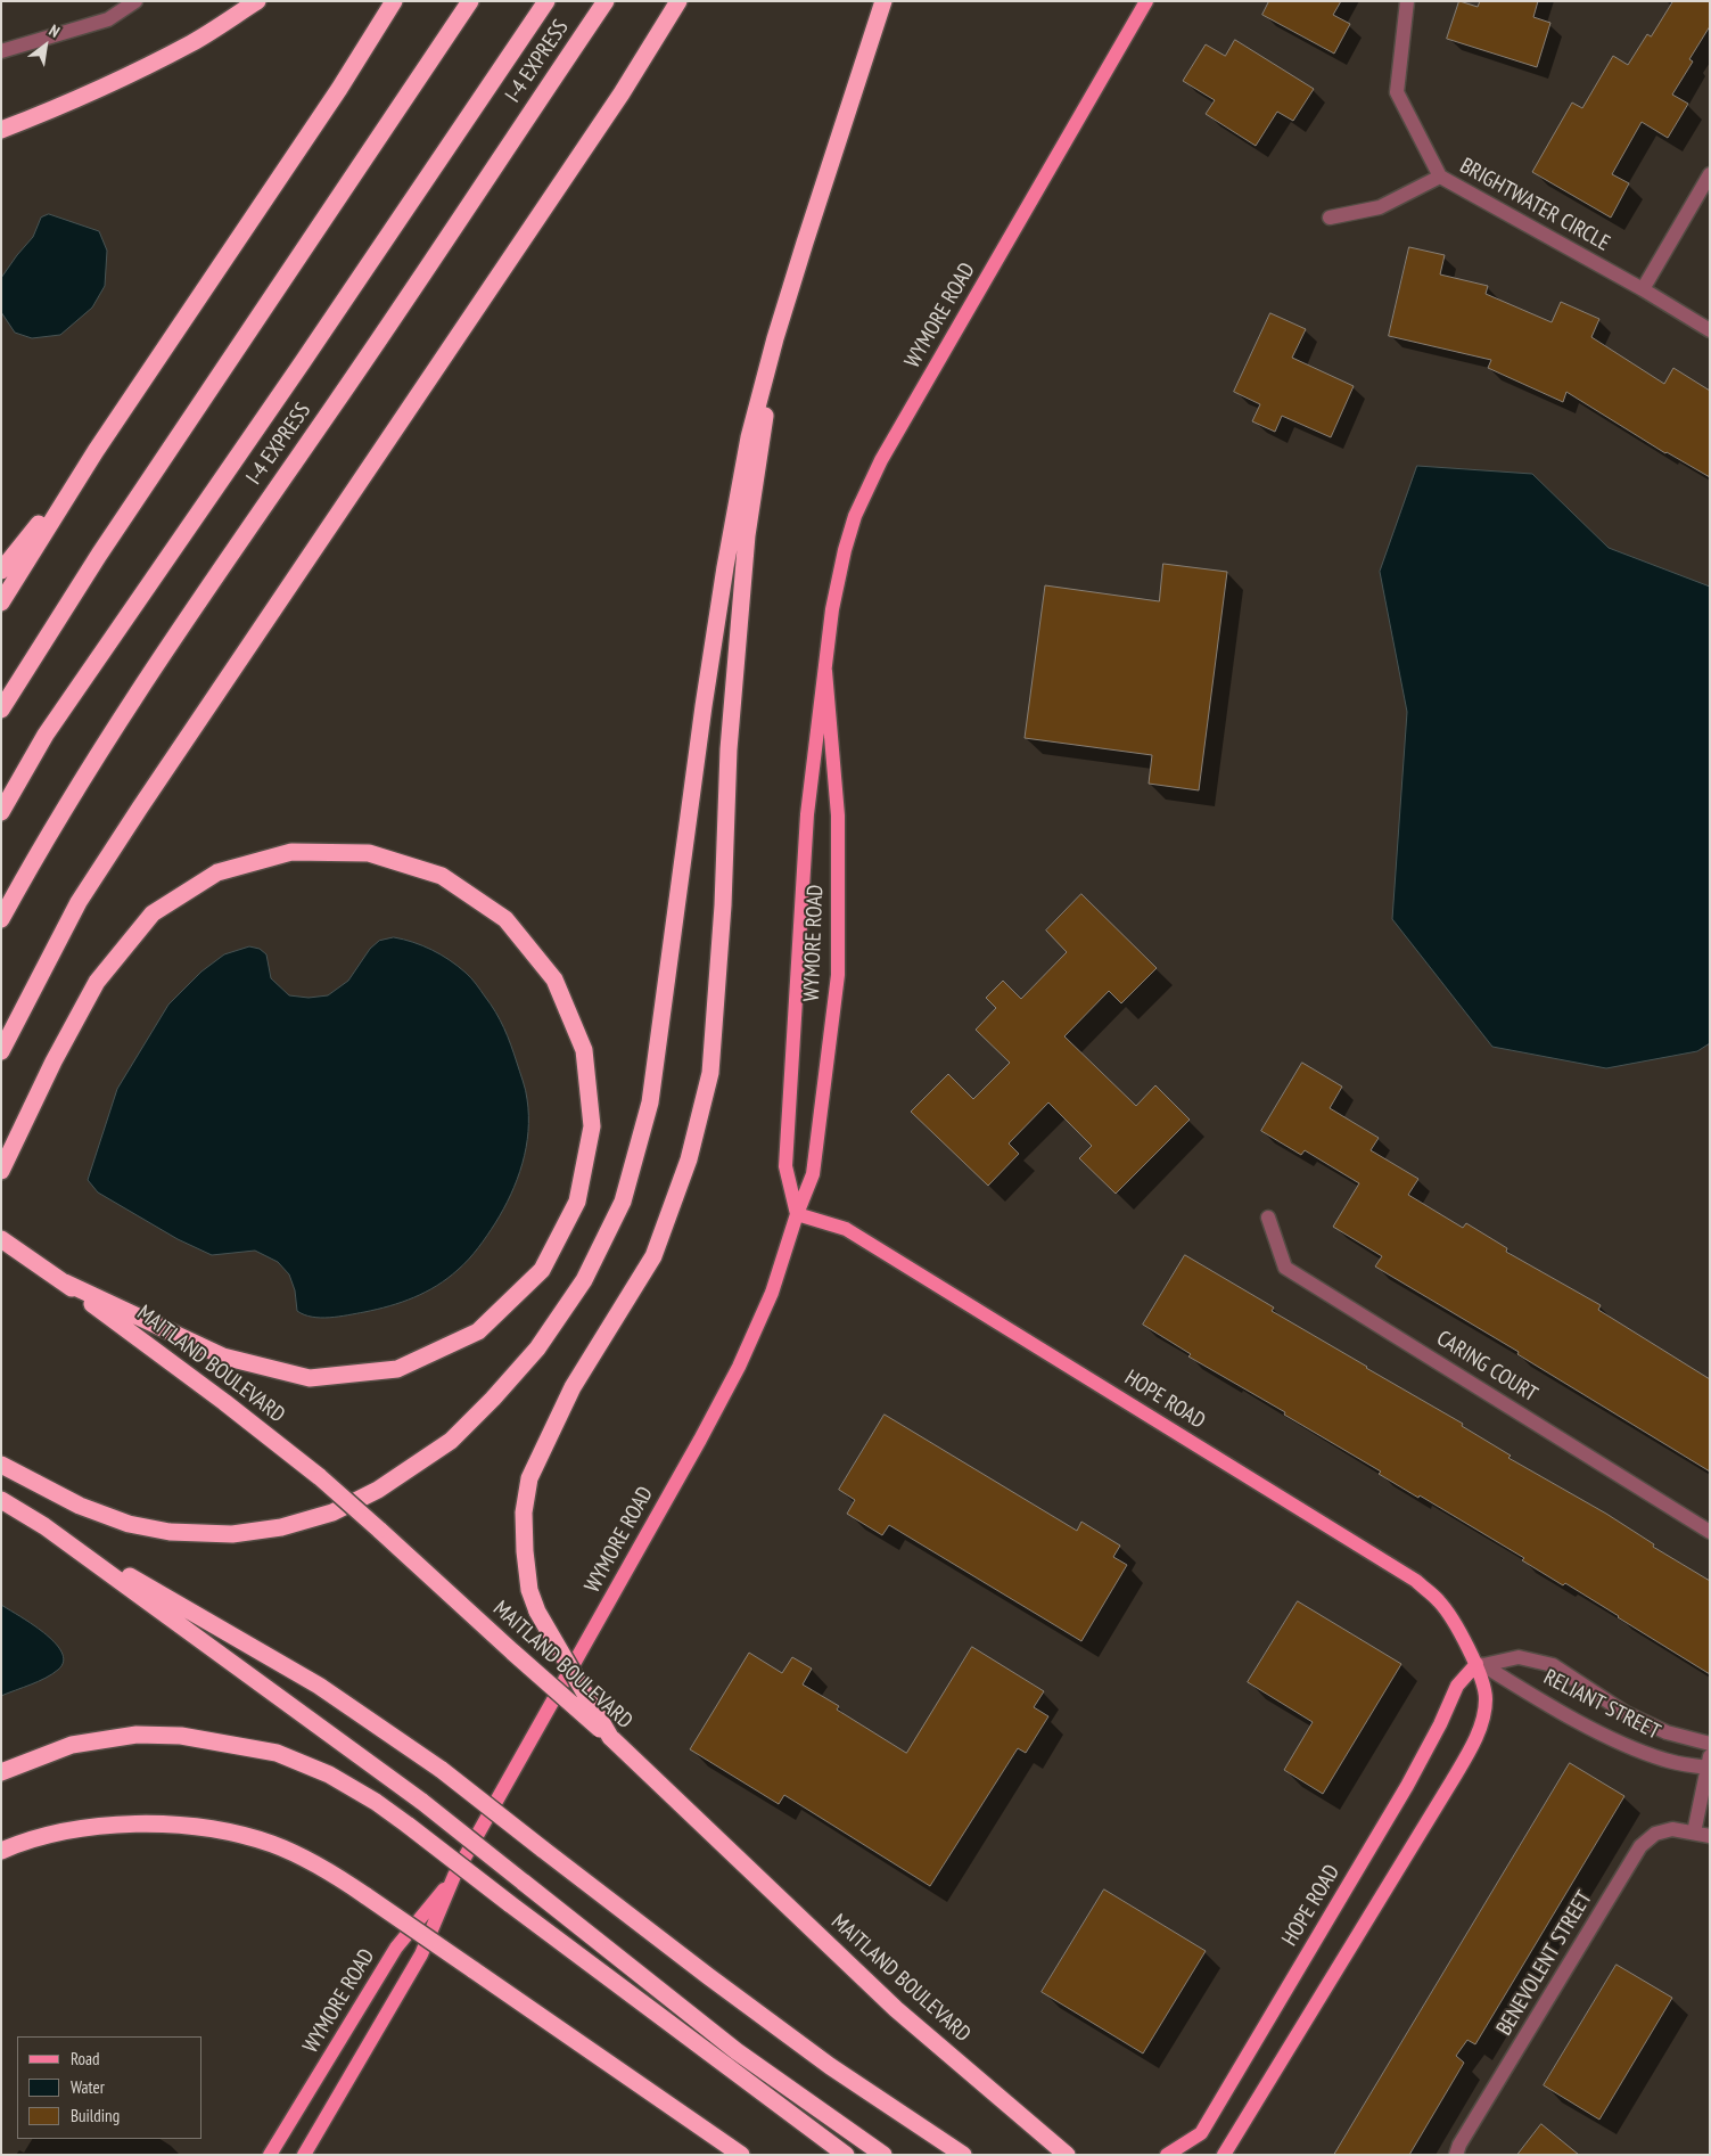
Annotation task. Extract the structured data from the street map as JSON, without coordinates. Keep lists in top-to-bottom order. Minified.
{"streets":{"highway":["I-4 EXPRESS","MAITLAND BOULEVARD"],"main road":["WYMORE ROAD","HOPE ROAD"],"street":["BRIGHTWATER CIRCLE","CARING COURT","RELIANT STREET","BENEVOLENT STREET"]},"crossings":[["WYMORE ROAD","HOPE ROAD"],["HOPE ROAD","RELIANT STREET"]],"legend":["Road","Water","Building"],"north":"top right"}
